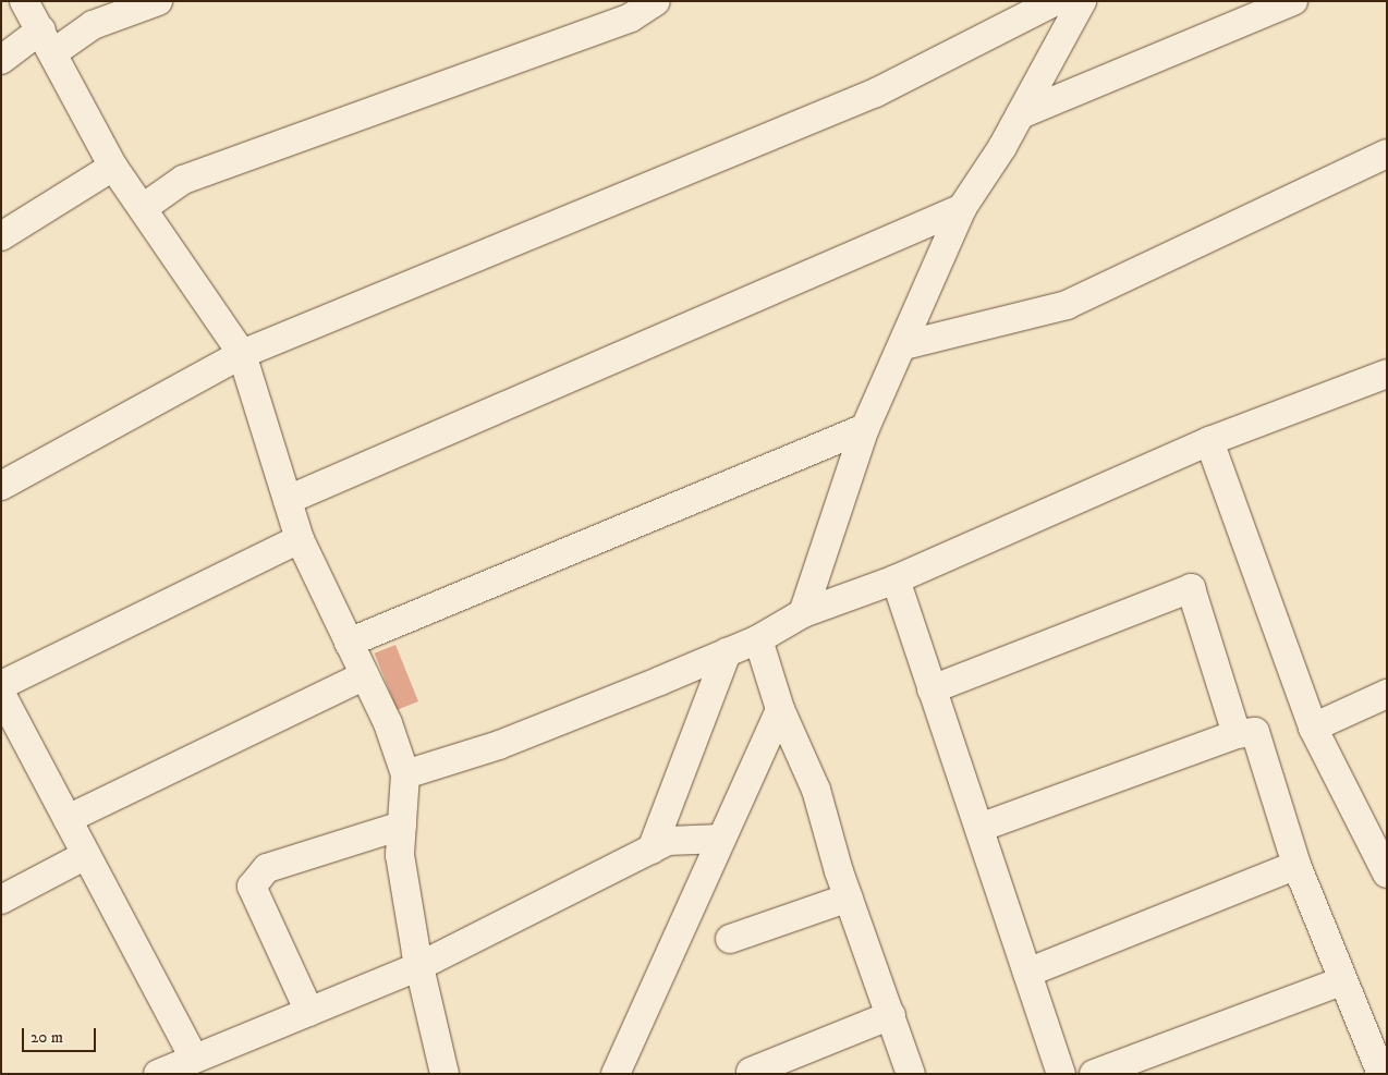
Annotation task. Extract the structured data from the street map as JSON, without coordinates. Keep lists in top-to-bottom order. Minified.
{"scale_bar":"20 m"}
